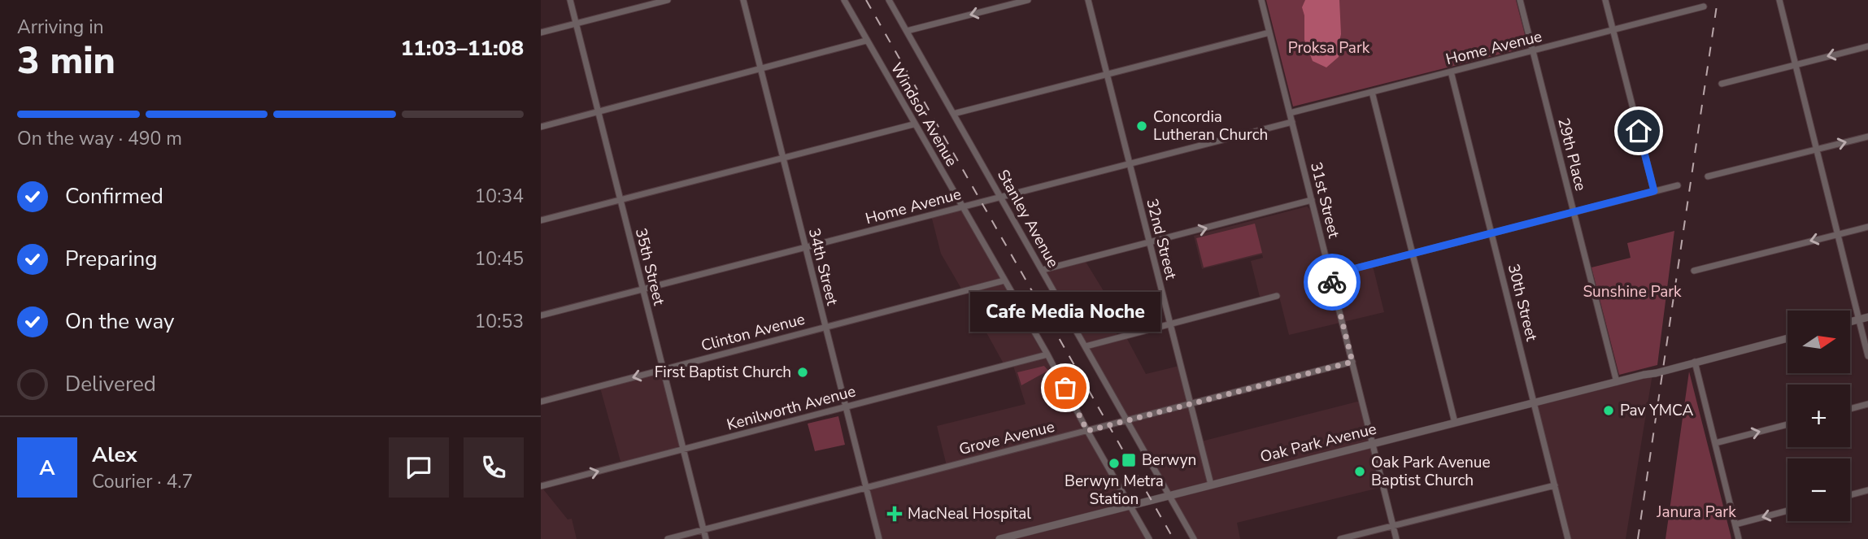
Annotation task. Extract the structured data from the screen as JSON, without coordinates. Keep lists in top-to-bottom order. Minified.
{"streets":{"street":["Home Avenue","Windsor Avenue","29th Place","31st Street","Stanley Avenue","32nd Street","35th Street","34th Street","30th Street","Clinton Avenue","Kenilworth Avenue","Grove Avenue","Oak Park Avenue"]},"crossings":[["Home Avenue","Windsor Avenue"],["Home Avenue","29th Place"],["Home Avenue","31st Street"],["Home Avenue","Stanley Avenue"],["Home Avenue","32nd Street"],["Home Avenue","35th Street"],["Home Avenue","34th Street"],["Home Avenue","30th Street"],["Windsor Avenue","Clinton Avenue"],["Windsor Avenue","Kenilworth Avenue"],["Windsor Avenue","Grove Avenue"],["Windsor Avenue","Oak Park Avenue"],["29th Place","Oak Park Avenue"],["31st Street","Grove Avenue"],["31st Street","Oak Park Avenue"],["Stanley Avenue","Grove Avenue"],["Stanley Avenue","Oak Park Avenue"],["32nd Street","Grove Avenue"],["32nd Street","Oak Park Avenue"],["35th Street","Clinton Avenue"],["35th Street","Kenilworth Avenue"],["35th Street","Grove Avenue"],["34th Street","Clinton Avenue"],["34th Street","Kenilworth Avenue"],["34th Street","Grove Avenue"],["30th Street","Oak Park Avenue"]],"parks":["Proksa Park","Sunshine Park","Janura Park"],"places":{"other":["Concordia Lutheran Church","First Baptist Church","Cafe Media Noche","Pav YMCA","Berwyn Metra Station","Oak Park Avenue Baptist Church"],"transit":["Berwyn"],"health":["MacNeal Hospital"]},"north":"right","page":{"heading":["3 min","Arriving in","11:03–11:08"],"panel":["Alex","Courier · 4.7"],"bar":"On the way · 490 m","list":[["Confirmed","10:34"],["Preparing","10:45"],["On the way","10:53"],"Delivered"],"bubble":"Cafe Media Noche","map_buttons":["+","−"],"round":"A"}}
